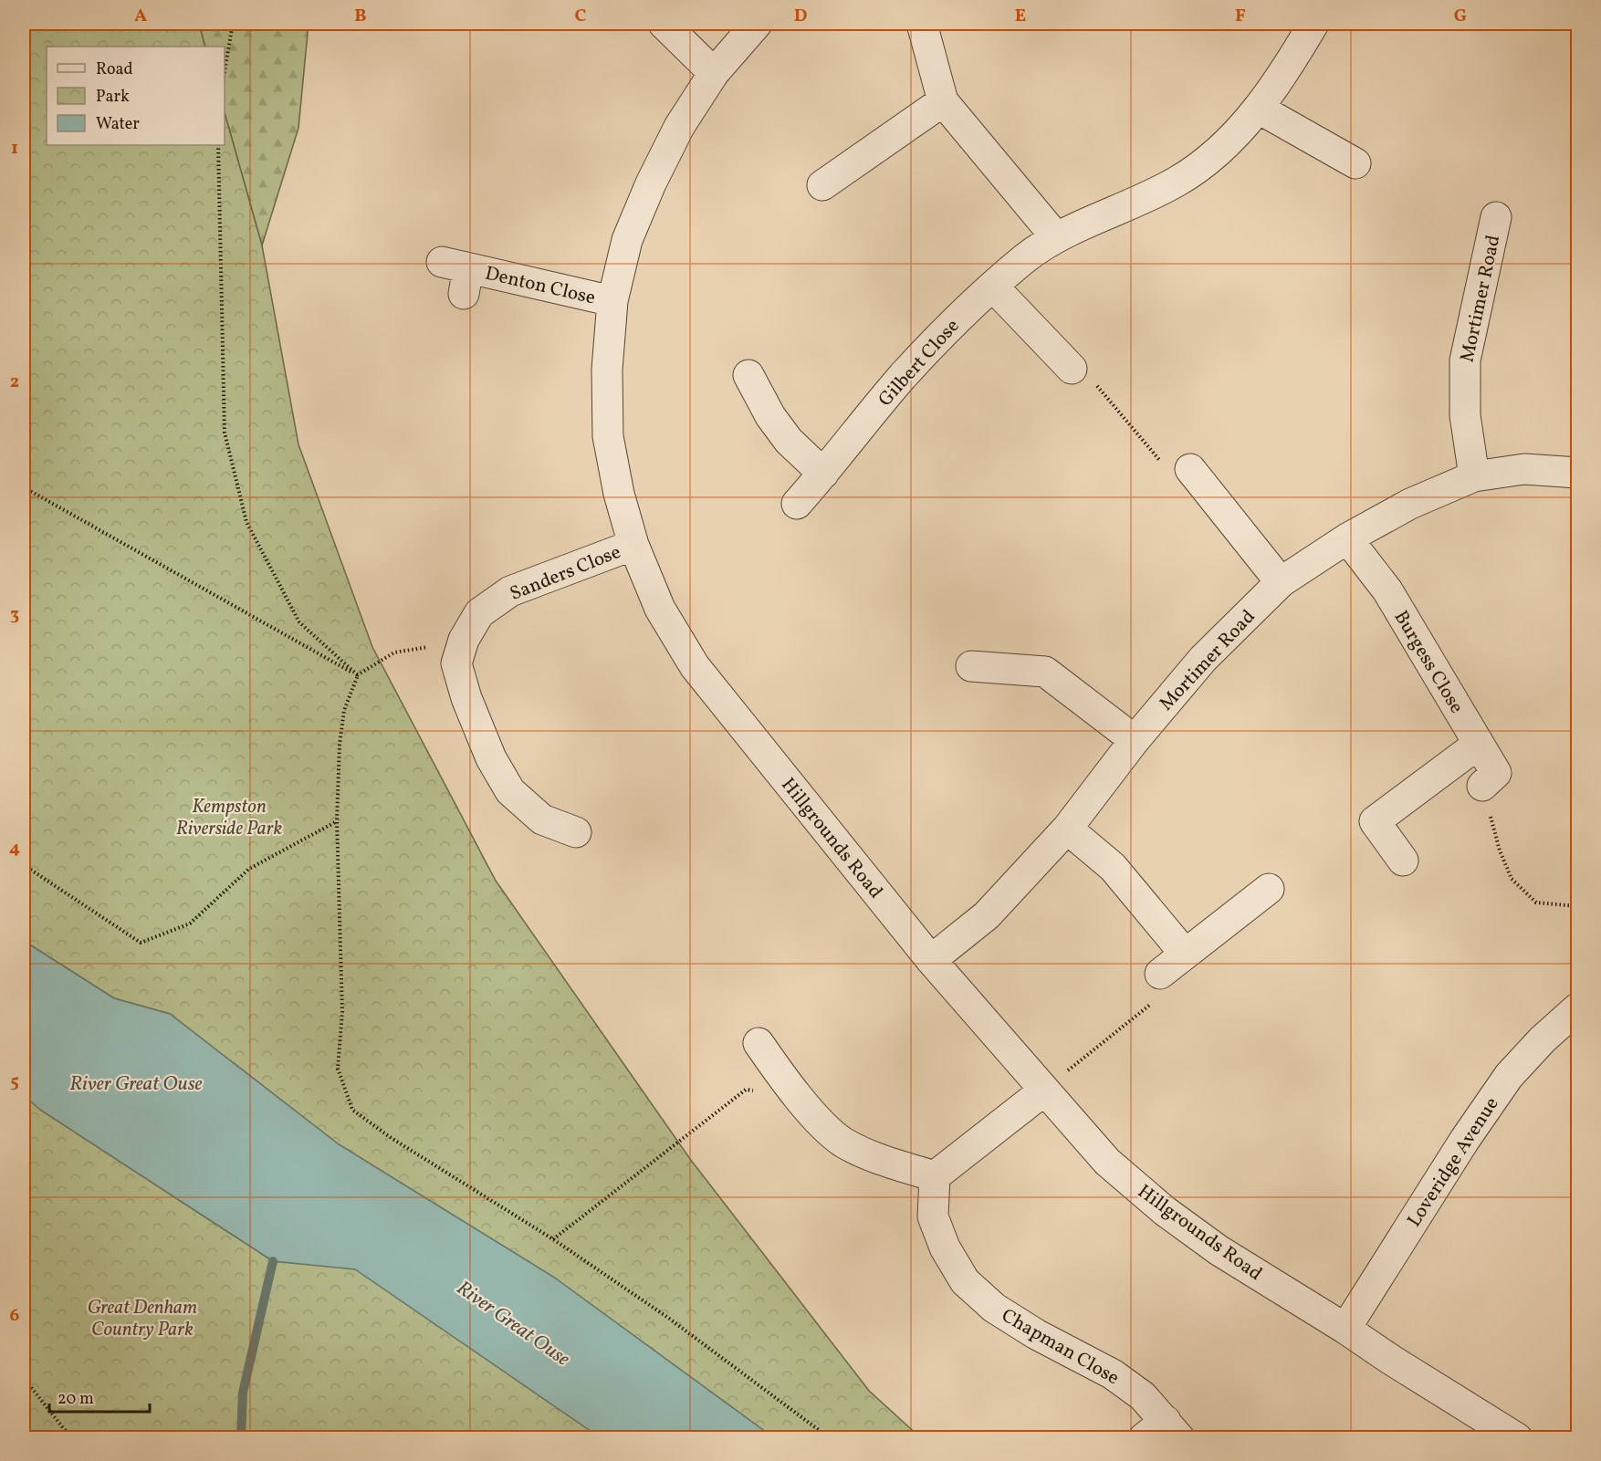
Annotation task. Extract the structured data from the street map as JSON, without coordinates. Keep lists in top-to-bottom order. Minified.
{"streets":{"street":["Denton Close","Mortimer Road","Gilbert Close","Sanders Close","Burgess Close","Hillgrounds Road","Loveridge Avenue","Chapman Close"]},"crossings":[["Denton Close","Hillgrounds Road"],["Mortimer Road","Burgess Close"],["Mortimer Road","Hillgrounds Road"],["Sanders Close","Hillgrounds Road"],["Hillgrounds Road","Loveridge Avenue"]],"water":["River Great Ouse"],"parks":["Kempston Riverside Park","Great Denham Country Park"],"legend":["Road","Park","Water"],"scale_bar":"20 m","grid":{"columns":["A","B","C","D","E","F","G"],"rows":["1","2","3","4","5","6"]}}
